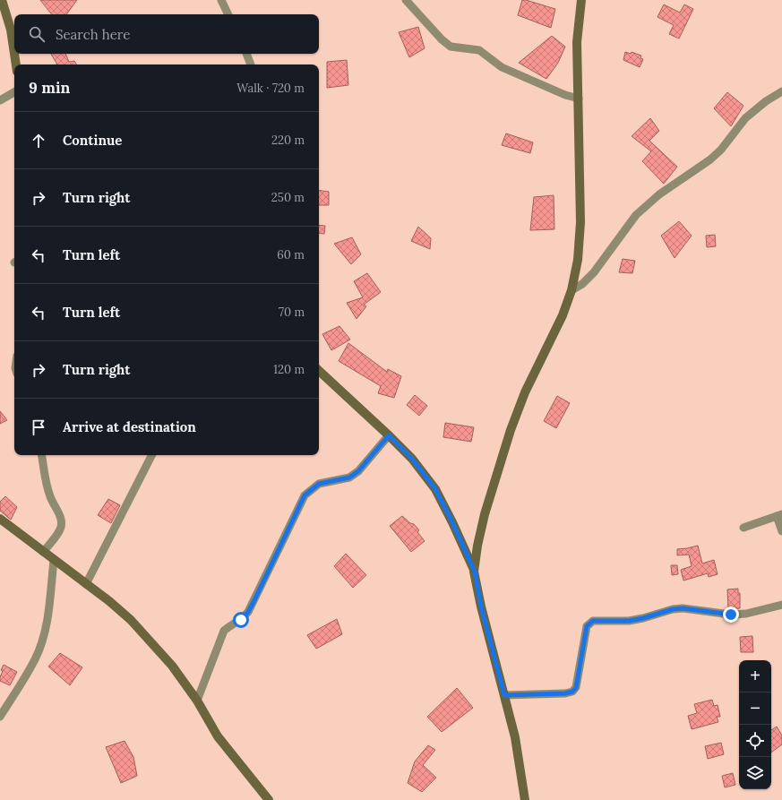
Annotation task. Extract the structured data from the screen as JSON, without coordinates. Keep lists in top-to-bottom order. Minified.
{"page":{"search":"Search here","heading":["9 min","Walk · 720 m"],"list":[["Continue","220 m"],["Turn right","250 m"],["Turn left","60 m"],["Turn left","70 m"],["Turn right","120 m"],"Arrive at destination"],"map_buttons":["+","−"]}}
